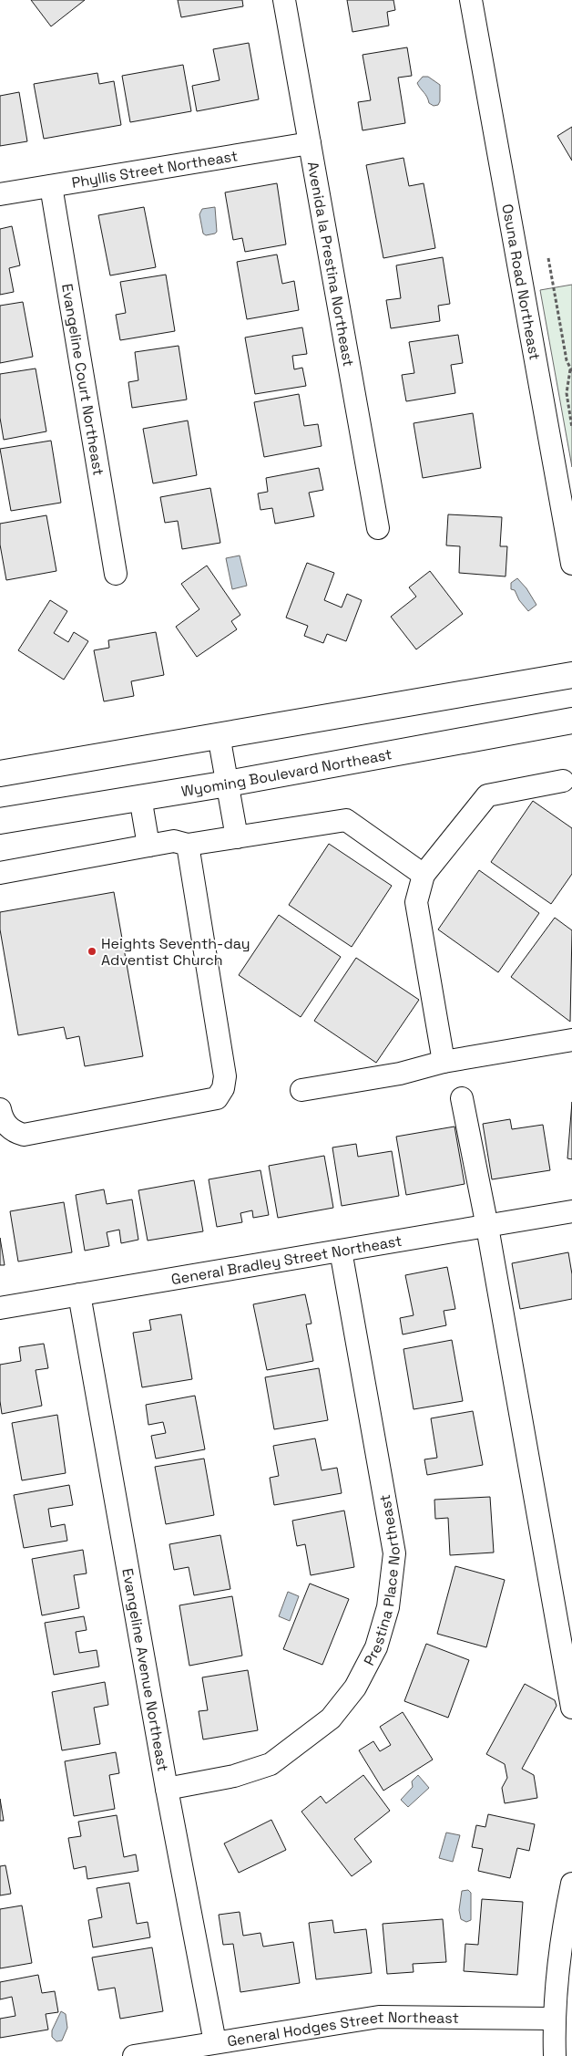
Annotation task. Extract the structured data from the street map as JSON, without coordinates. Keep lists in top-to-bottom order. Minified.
{"streets":{"main road":["Wyoming Boulevard Northeast"],"street":["Phyllis Street Northeast","Avenida la Prestina Northeast","Osuna Road Northeast","Evangeline Court Northeast","General Bradley Street Northeast","Prestina Place Northeast","Evangeline Avenue Northeast","General Hodges Street Northeast"]},"crossings":[["Phyllis Street Northeast","Avenida la Prestina Northeast"],["Phyllis Street Northeast","Evangeline Court Northeast"],["General Bradley Street Northeast","Prestina Place Northeast"],["General Bradley Street Northeast","Evangeline Avenue Northeast"],["Prestina Place Northeast","Evangeline Avenue Northeast"],["Evangeline Avenue Northeast","General Hodges Street Northeast"]],"places":["Heights Seventh-day Adventist Church"]}
